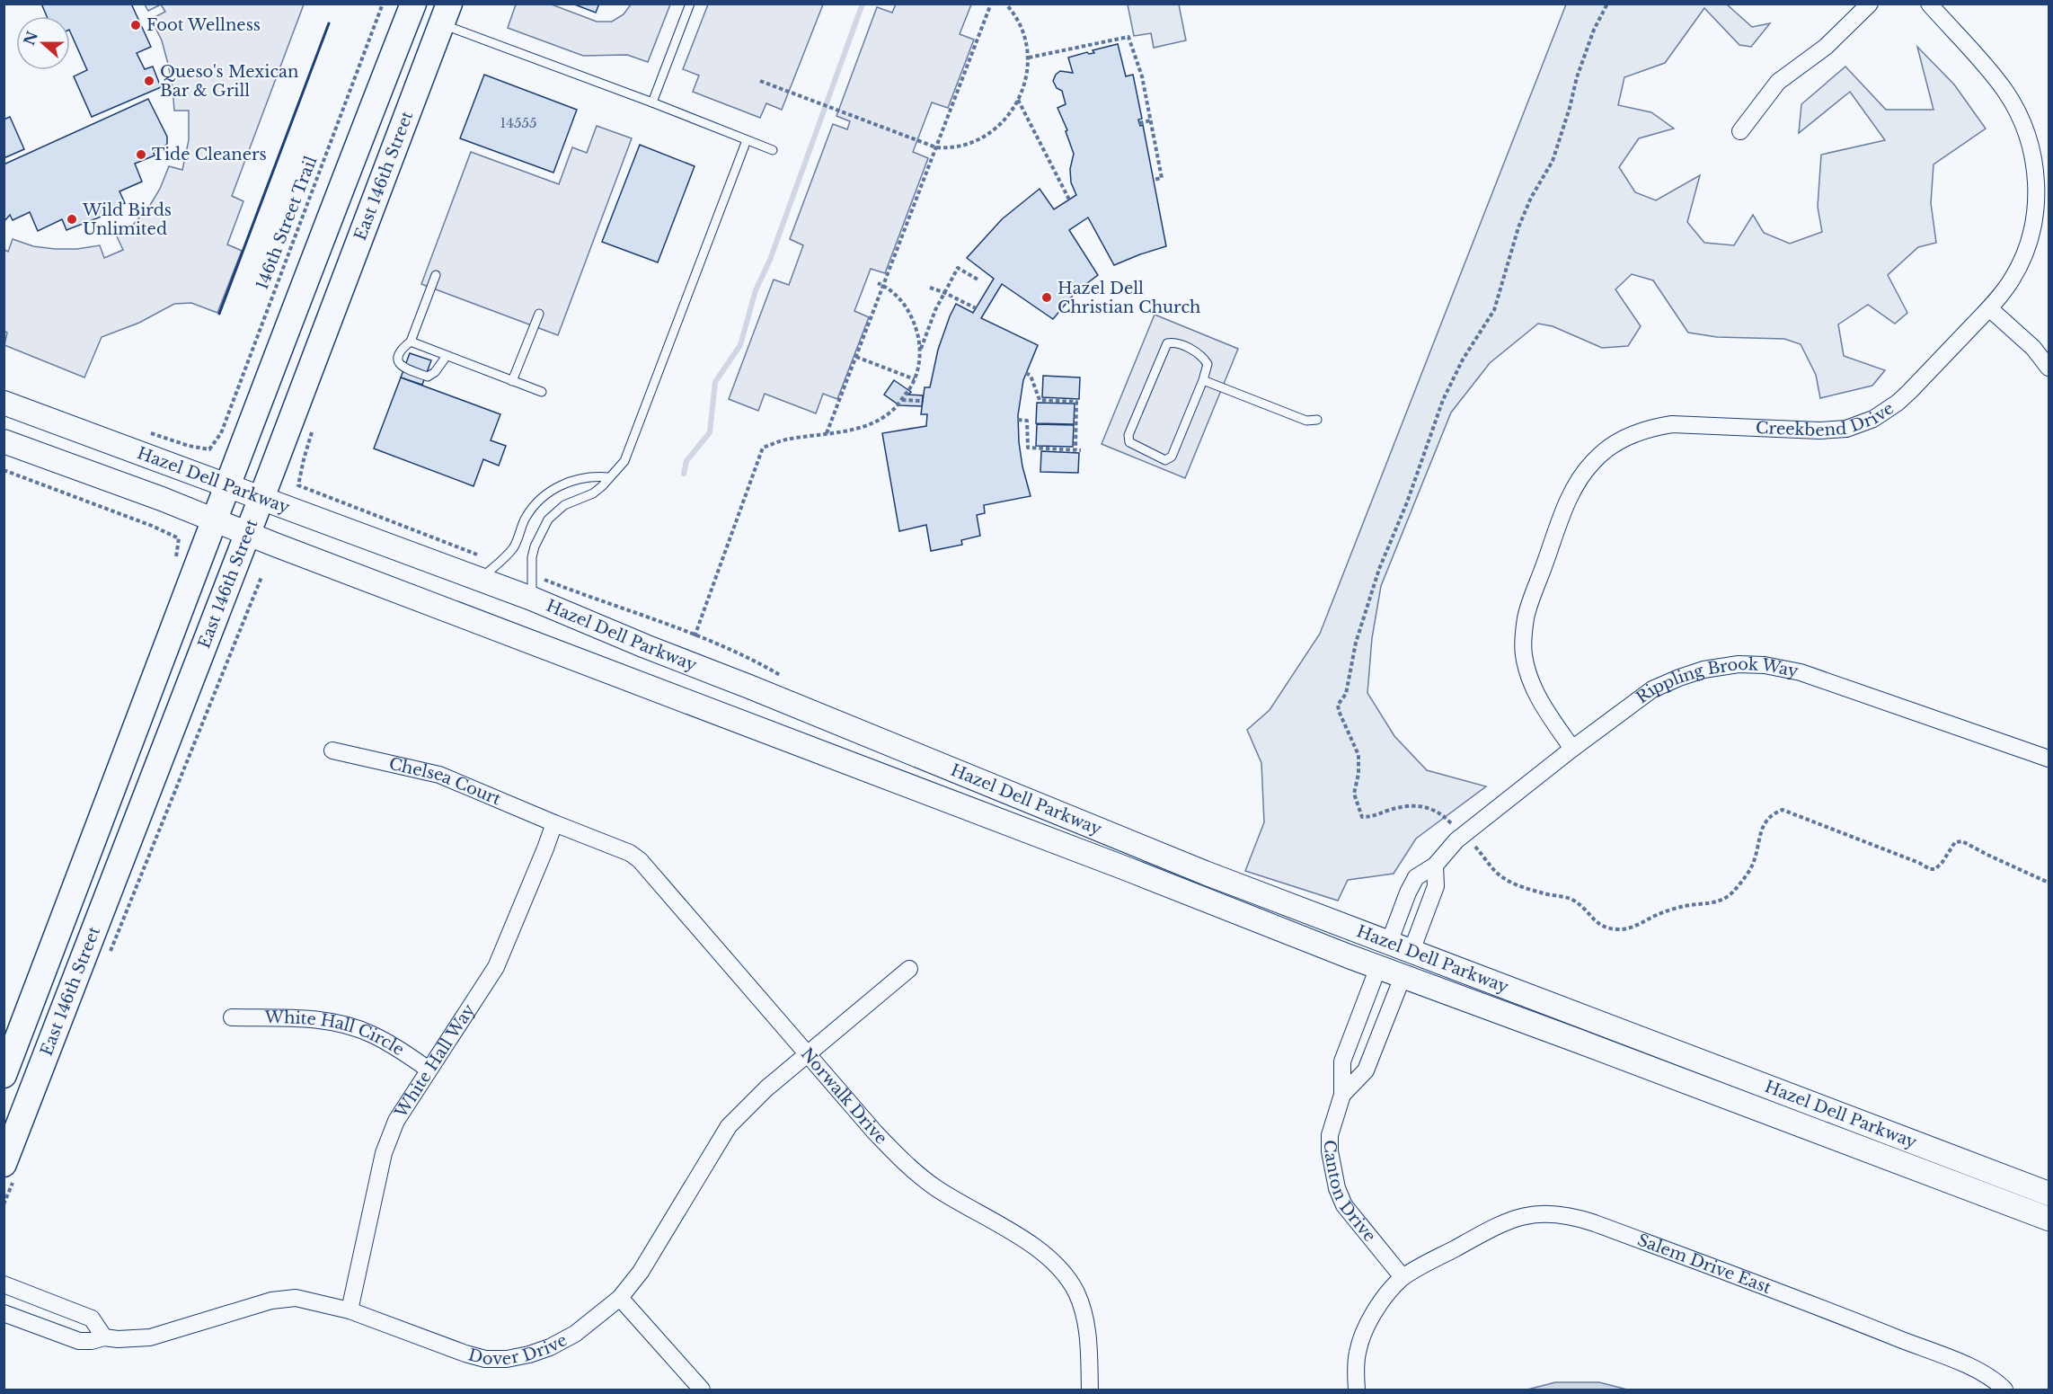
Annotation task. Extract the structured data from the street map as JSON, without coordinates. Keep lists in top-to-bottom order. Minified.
{"streets":{"main road":["East 146th Street","Hazel Dell Parkway"],"street":["Creekbend Drive","Rippling Brook Way","Chelsea Court","White Hall Circle","White Hall Way","Norwalk Drive","Canton Drive","Salem Drive East","Dover Drive"],"path":["146th Street Trail"]},"crossings":[["East 146th Street","Hazel Dell Parkway"],["Creekbend Drive","Rippling Brook Way"],["Hazel Dell Parkway","Rippling Brook Way"],["Hazel Dell Parkway","Canton Drive"],["Rippling Brook Way","Canton Drive"],["Chelsea Court","White Hall Way"],["Chelsea Court","Norwalk Drive"],["White Hall Circle","White Hall Way"],["White Hall Way","Norwalk Drive"],["White Hall Way","Dover Drive"],["Norwalk Drive","Dover Drive"],["Canton Drive","Salem Drive East"]],"places":["Foot Wellness","Queso's Mexican Bar & Grill","Tide Cleaners","Wild Birds Unlimited","Hazel Dell Christian Church"],"house_numbers":["14555"],"north":"left"}
